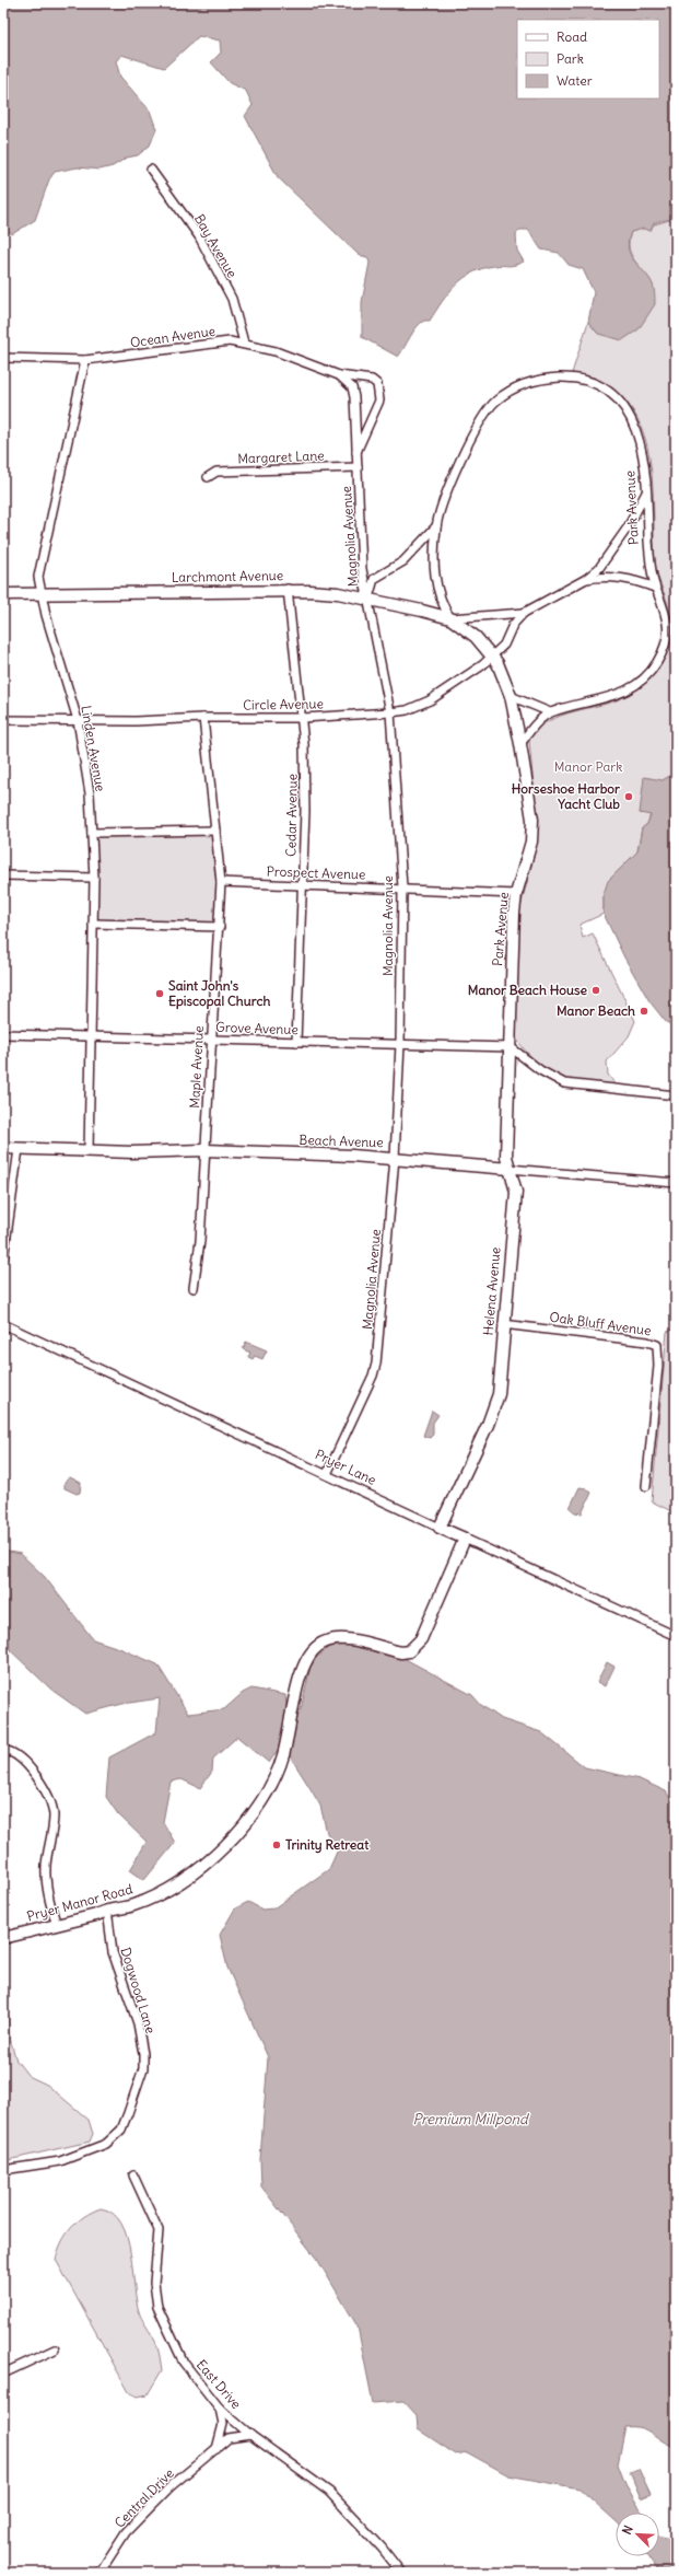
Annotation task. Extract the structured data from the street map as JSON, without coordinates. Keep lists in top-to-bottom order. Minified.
{"streets":{"street":["Bay Avenue","Ocean Avenue","Margaret Lane","Park Avenue","Magnolia Avenue","Larchmont Avenue","Circle Avenue","Linden Avenue","Cedar Avenue","Prospect Avenue","Grove Avenue","Maple Avenue","Beach Avenue","Helena Avenue","Oak Bluff Avenue","Pryer Lane","Pryer Manor Road","Dogwood Lane","East Drive","Central Drive"]},"crossings":[["Bay Avenue","Ocean Avenue"],["Ocean Avenue","Magnolia Avenue"],["Ocean Avenue","Linden Avenue"],["Margaret Lane","Magnolia Avenue"],["Park Avenue","Magnolia Avenue"],["Park Avenue","Larchmont Avenue"],["Park Avenue","Circle Avenue"],["Park Avenue","Prospect Avenue"],["Park Avenue","Grove Avenue"],["Park Avenue","Helena Avenue"],["Magnolia Avenue","Larchmont Avenue"],["Magnolia Avenue","Circle Avenue"],["Magnolia Avenue","Prospect Avenue"],["Magnolia Avenue","Grove Avenue"],["Magnolia Avenue","Beach Avenue"],["Magnolia Avenue","Pryer Lane"],["Larchmont Avenue","Circle Avenue"],["Larchmont Avenue","Linden Avenue"],["Larchmont Avenue","Cedar Avenue"],["Circle Avenue","Linden Avenue"],["Circle Avenue","Cedar Avenue"],["Circle Avenue","Maple Avenue"],["Linden Avenue","Grove Avenue"],["Linden Avenue","Beach Avenue"],["Cedar Avenue","Prospect Avenue"],["Cedar Avenue","Grove Avenue"],["Prospect Avenue","Maple Avenue"],["Grove Avenue","Maple Avenue"],["Grove Avenue","Helena Avenue"],["Maple Avenue","Beach Avenue"],["Beach Avenue","Helena Avenue"],["Helena Avenue","Oak Bluff Avenue"],["Helena Avenue","Pryer Lane"],["Pryer Lane","Pryer Manor Road"],["Pryer Manor Road","Dogwood Lane"],["East Drive","Central Drive"]],"water":["Premium Millpond"],"parks":["Manor Park"],"places":["Horseshoe Harbor Yacht Club","Manor Beach House","Saint John's Episcopal Church","Manor Beach","Trinity Retreat"],"legend":["Road","Park","Water"],"north":"top left"}
